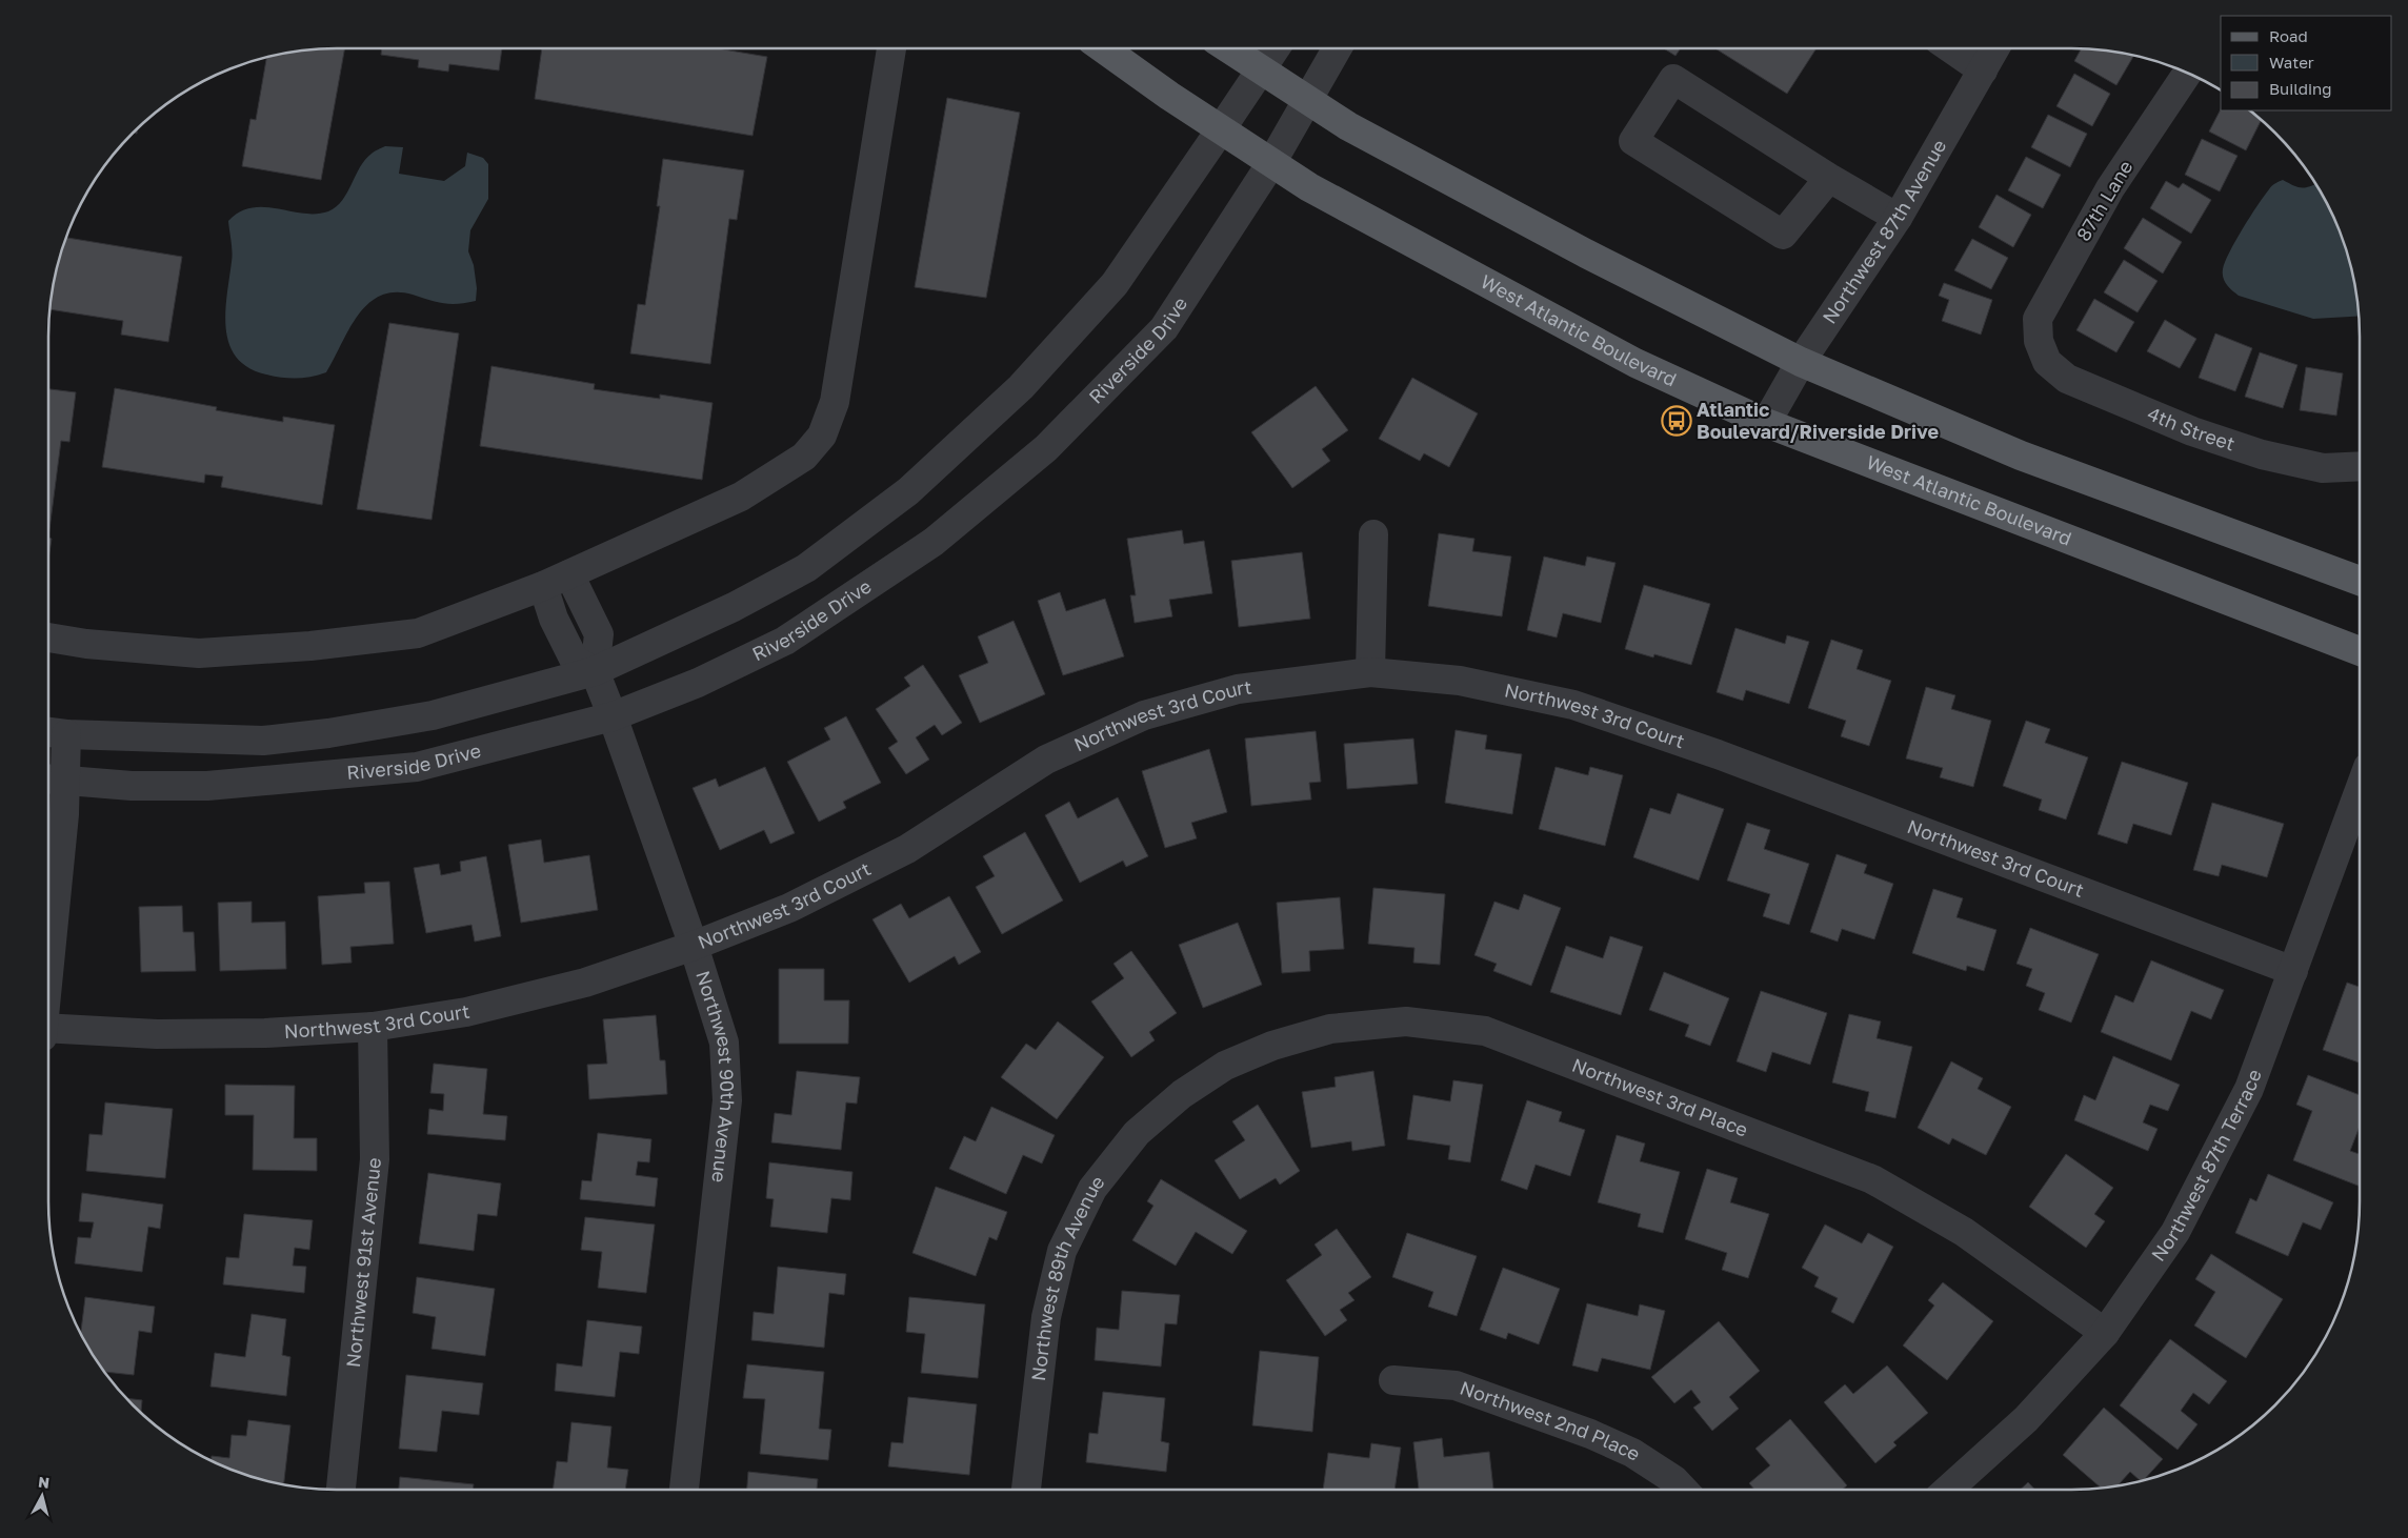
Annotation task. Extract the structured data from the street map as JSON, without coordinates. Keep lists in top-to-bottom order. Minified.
{"streets":{"main road":["West Atlantic Boulevard"],"street":["87th Lane","Northwest 87th Avenue","Riverside Drive","4th Street","Northwest 3rd Court","Northwest 90th Avenue","Northwest 3rd Place","Northwest 87th Terrace","Northwest 91st Avenue","Northwest 89th Avenue","Northwest 2nd Place"]},"crossings":[["87th Lane","4th Street"],["Northwest 87th Avenue","West Atlantic Boulevard"],["West Atlantic Boulevard","Riverside Drive"],["Riverside Drive","Northwest 90th Avenue"],["Northwest 3rd Court","Northwest 90th Avenue"],["Northwest 3rd Court","Northwest 87th Terrace"],["Northwest 3rd Court","Northwest 91st Avenue"],["Northwest 3rd Place","Northwest 87th Terrace"],["Northwest 3rd Place","Northwest 89th Avenue"]],"places":{"bus stop":["Atlantic Boulevard/Riverside Drive"]},"legend":["Road","Water","Building"],"north":"top"}
